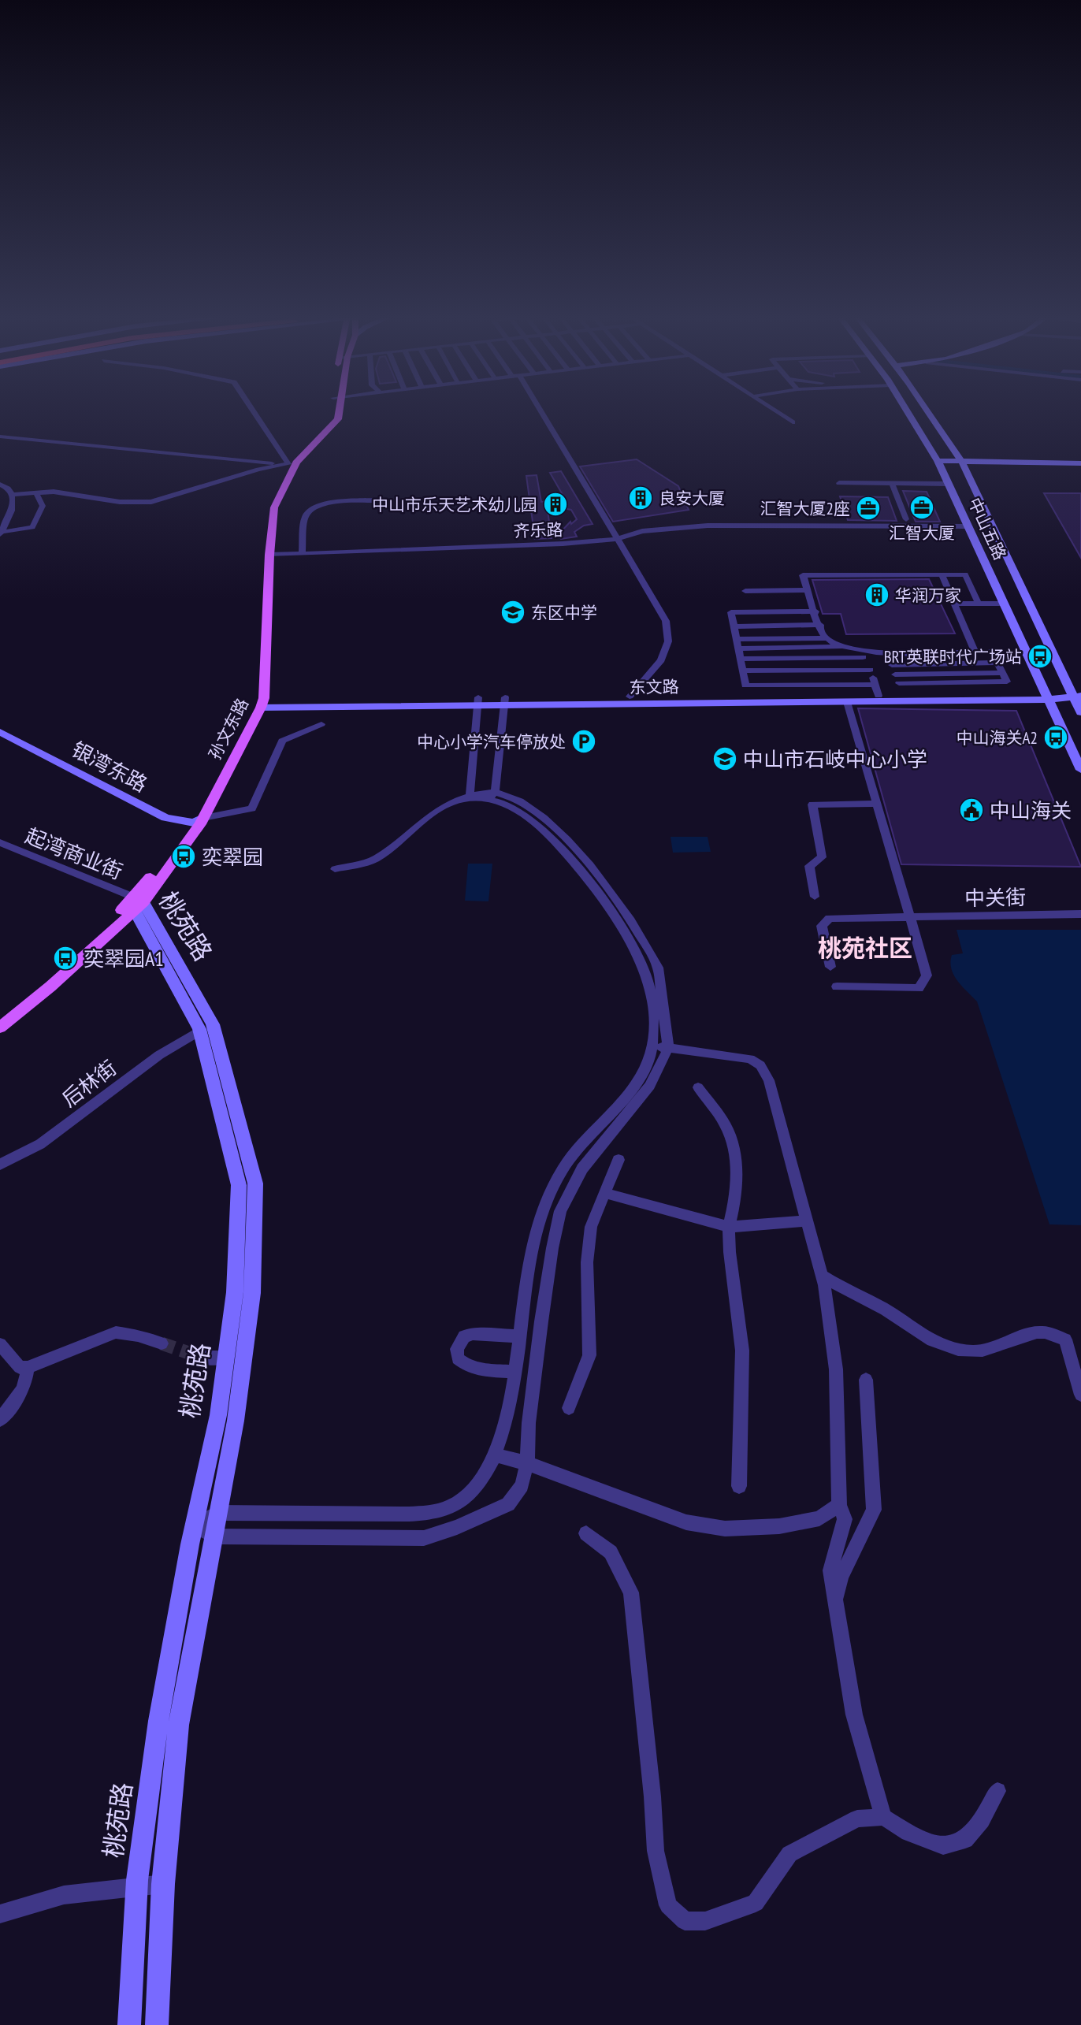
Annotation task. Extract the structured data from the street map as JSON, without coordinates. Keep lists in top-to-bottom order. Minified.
{"streets":{"main road":["孙文东路"],"street":["中山五路","齐乐路","东文路","银湾东路","起湾商业街","中关街","桃苑路","后林街"]},"crossings":[["中山五路","齐乐路"],["中山五路","东文路"],["齐乐路","孙文东路"],["东文路","孙文东路"],["孙文东路","银湾东路"],["孙文东路","起湾商业街"],["孙文东路","桃苑路"],["起湾商业街","桃苑路"],["桃苑路","后林街"]],"districts":["桃苑社区"],"places":{"building":["良安大厦","中山市乐天艺术幼儿园","华润万家"],"office":["汇智大厦","汇智大厦2座"],"school or university":["东区中学","中山市石岐中心小学"],"bus stop":["BRT英联时代广场站","中山海关A2","奕翠园","奕翠园A1"],"parking":["中心小学汽车停放处"],"public building":["中山海关"]}}
